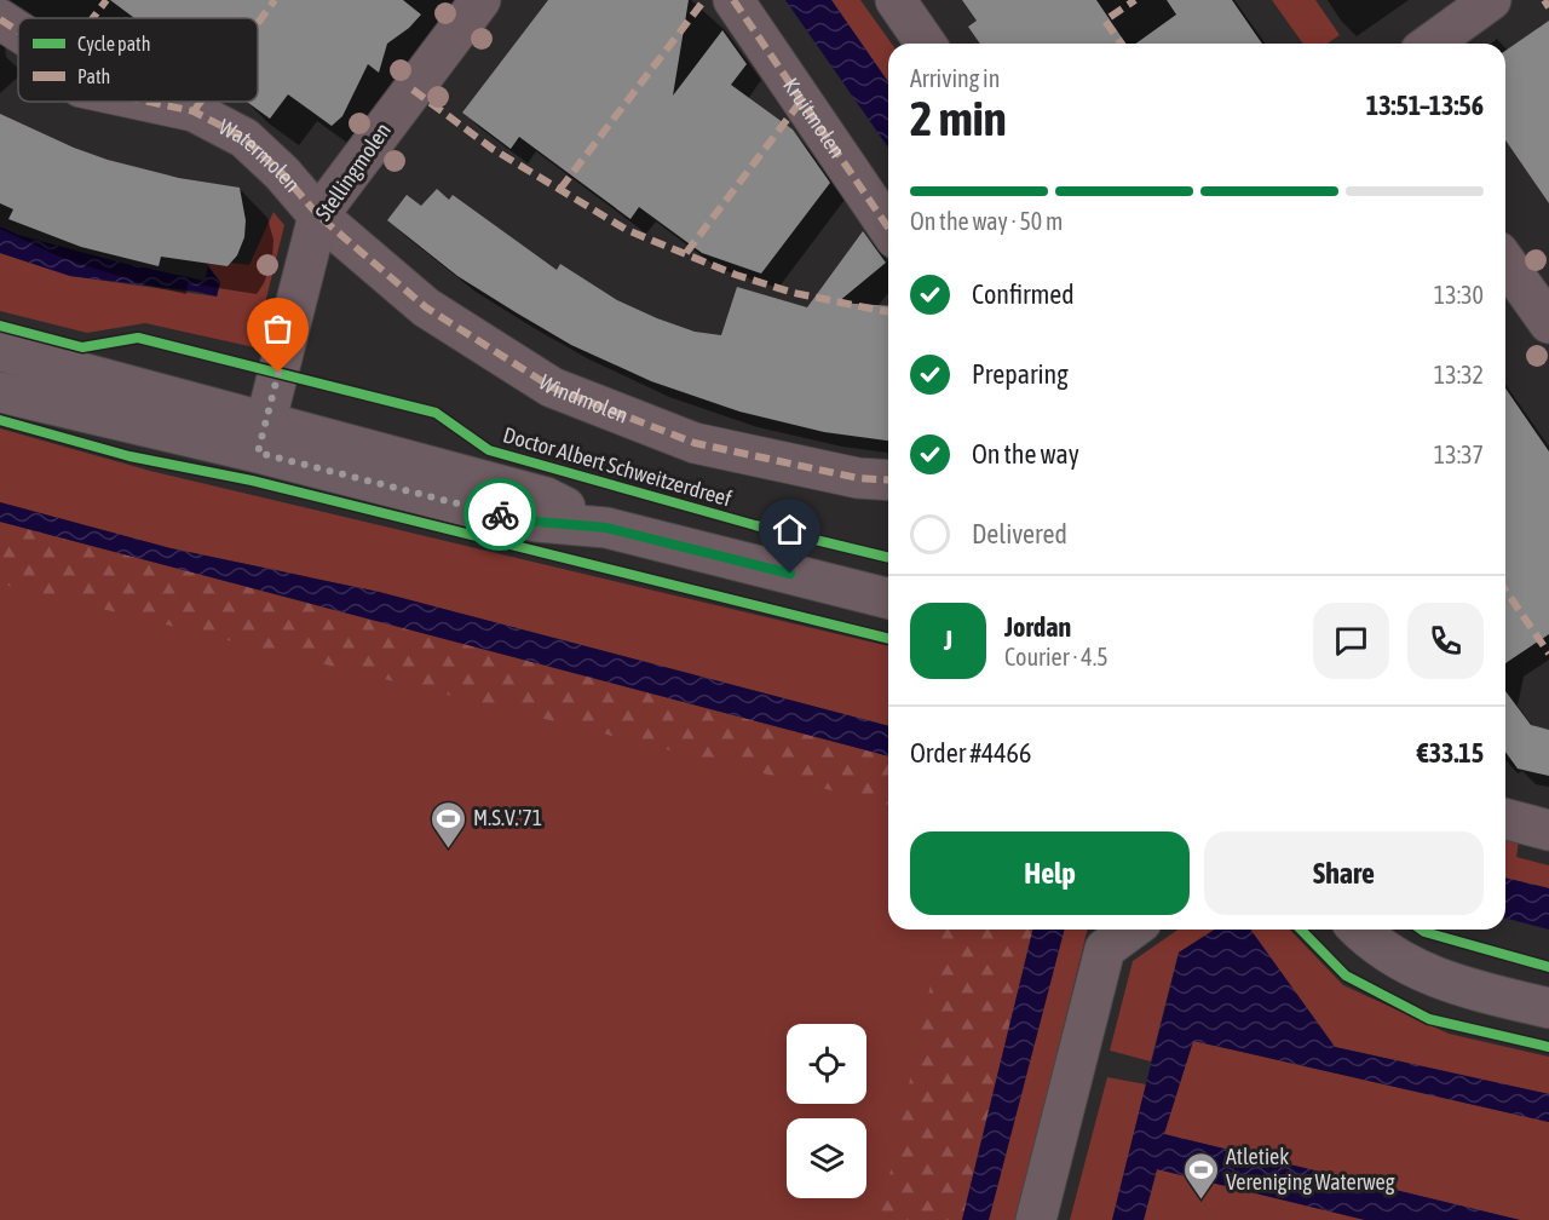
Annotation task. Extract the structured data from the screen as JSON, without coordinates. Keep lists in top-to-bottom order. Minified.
{"streets":{"street":["Kruitmolen","Watermolen","Stellingmolen","Windmolen"],"cycle path":["Doctor Albert Schweitzerdreef"]},"crossings":[["Watermolen","Stellingmolen"],["Watermolen","Windmolen"],["Stellingmolen","Windmolen"]],"places":{"sports":["M.S.V.'71","Atletiek Vereniging Waterweg"]},"legend":["Cycle path","Path"],"page":{"heading":["2 min","Arriving in","13:51–13:56"],"panel":["Jordan","Courier · 4.5","Order #4466","€33.15"],"bar":"On the way · 50 m","list":[["Confirmed","13:30"],["Preparing","13:32"],["On the way","13:37"],"Delivered"],"round":"J","buttons":["Help","Share"]}}
